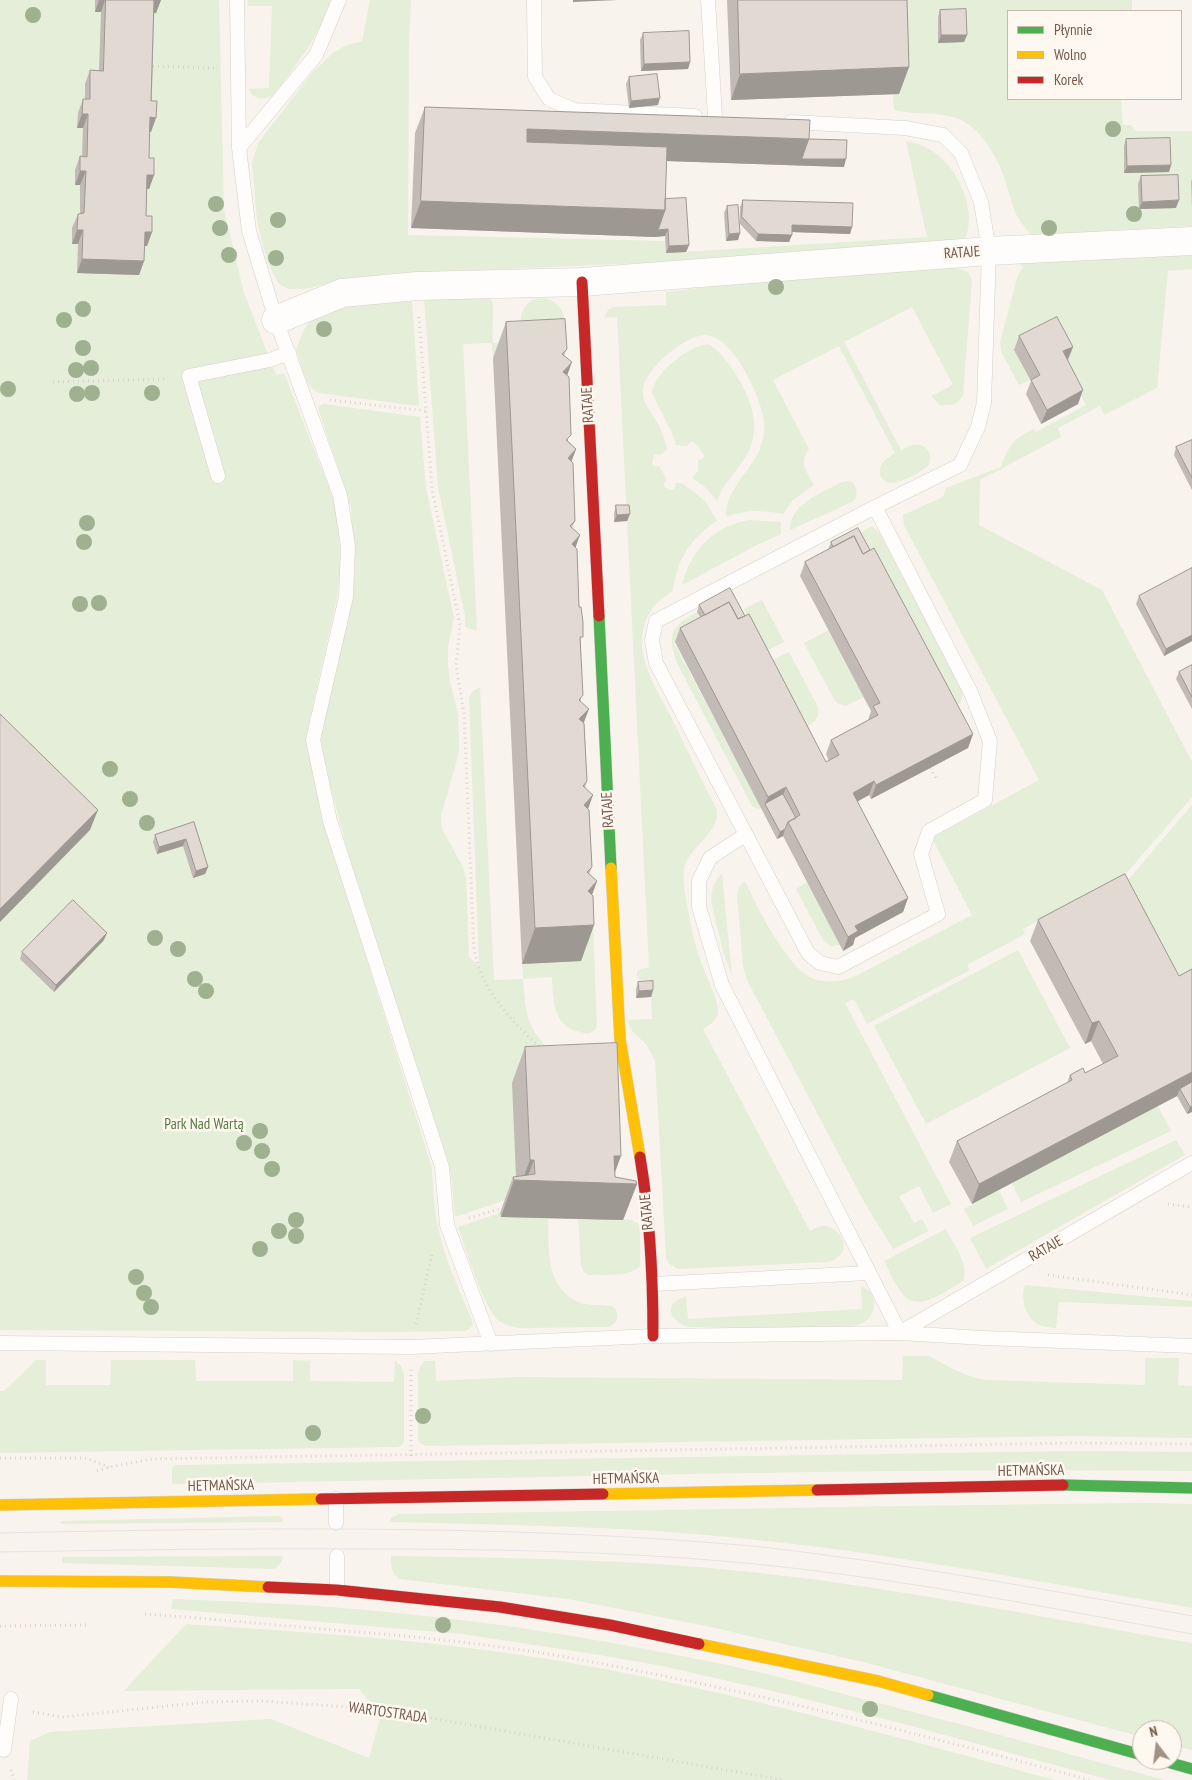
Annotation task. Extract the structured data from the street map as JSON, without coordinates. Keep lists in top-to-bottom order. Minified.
{"streets":{"main road":["RATAJE","HETMAŃSKA"],"path":["WARTOSTRADA"]},"parks":["Park Nad Wartą"],"legend":["Płynnie","Wolno","Korek"],"north":"top"}
